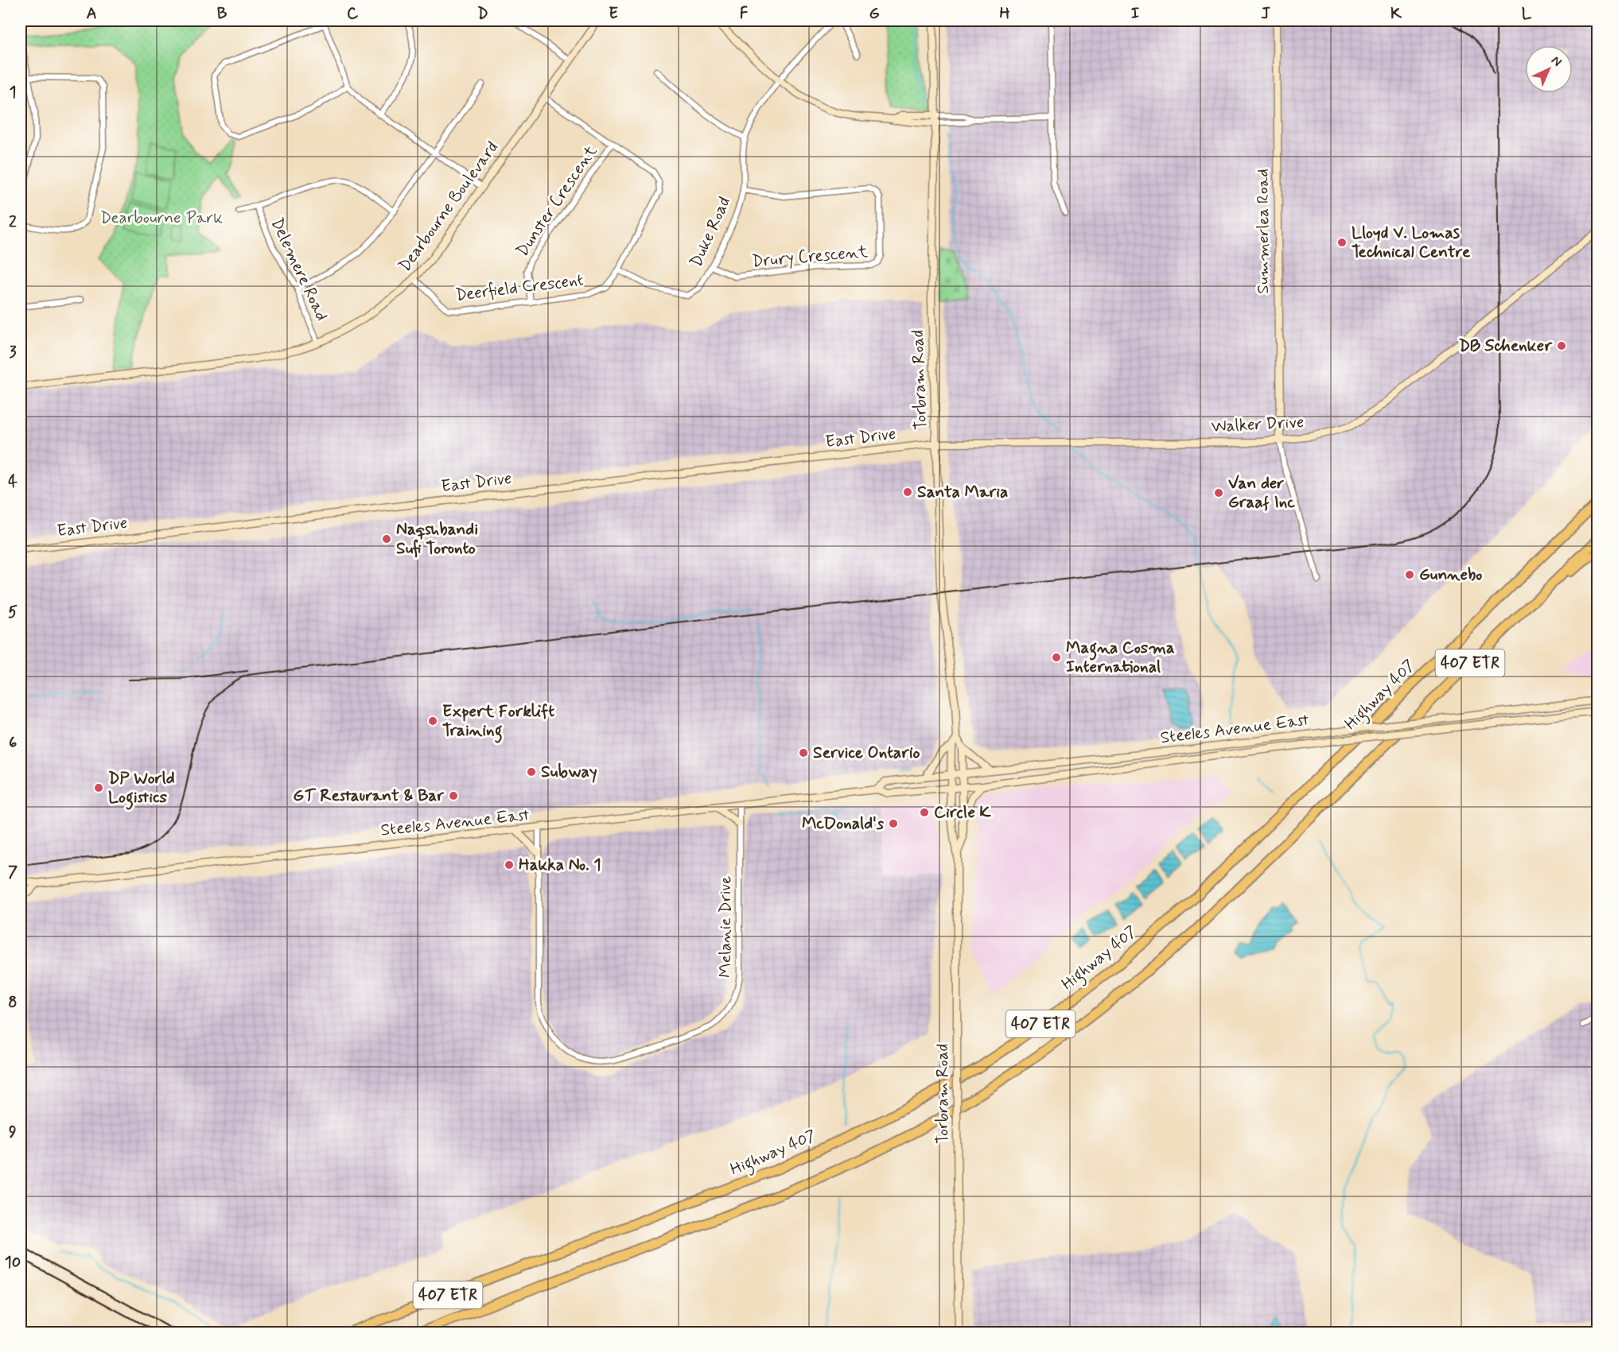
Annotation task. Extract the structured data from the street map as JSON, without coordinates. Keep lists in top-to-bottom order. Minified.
{"streets":{"highway":["407 ETR","Highway 407"],"main road":["Dearbourne Boulevard","Summerlea Road","Torbram Road","Walker Drive","East Drive","Steeles Avenue East"],"street":["Dunster Crescent","Duke Road","Drury Crescent","Delemere Road","Deerfield Crescent","Melanie Drive"]},"crossings":[["Dunster Crescent","Deerfield Crescent"],["Dearbourne Boulevard","Delemere Road"],["Dearbourne Boulevard","Deerfield Crescent"],["Summerlea Road","Walker Drive"],["Duke Road","Drury Crescent"],["Duke Road","Deerfield Crescent"],["Torbram Road","Walker Drive"],["Torbram Road","East Drive"],["Torbram Road","Steeles Avenue East"],["Walker Drive","East Drive"],["Steeles Avenue East","Melanie Drive"]],"parks":["Dearbourne Park"],"places":["Lloyd V. Lomas Technical Centre","DB Schenker","Santa Maria","Van der Graaf Inc","Naqshbandi Sufi Toronto","Gunnebo","Magna Cosma International","Expert Forklift Training","Service Ontario","Subway","DP World Logistics","GT Restaurant & Bar","Circle K","McDonald's","Hakka No. 1"],"north":"top right","grid":{"columns":["A","B","C","D","E","F","G","H","I","J","K","L"],"rows":["1","2","3","4","5","6","7","8","9","10"]}}
